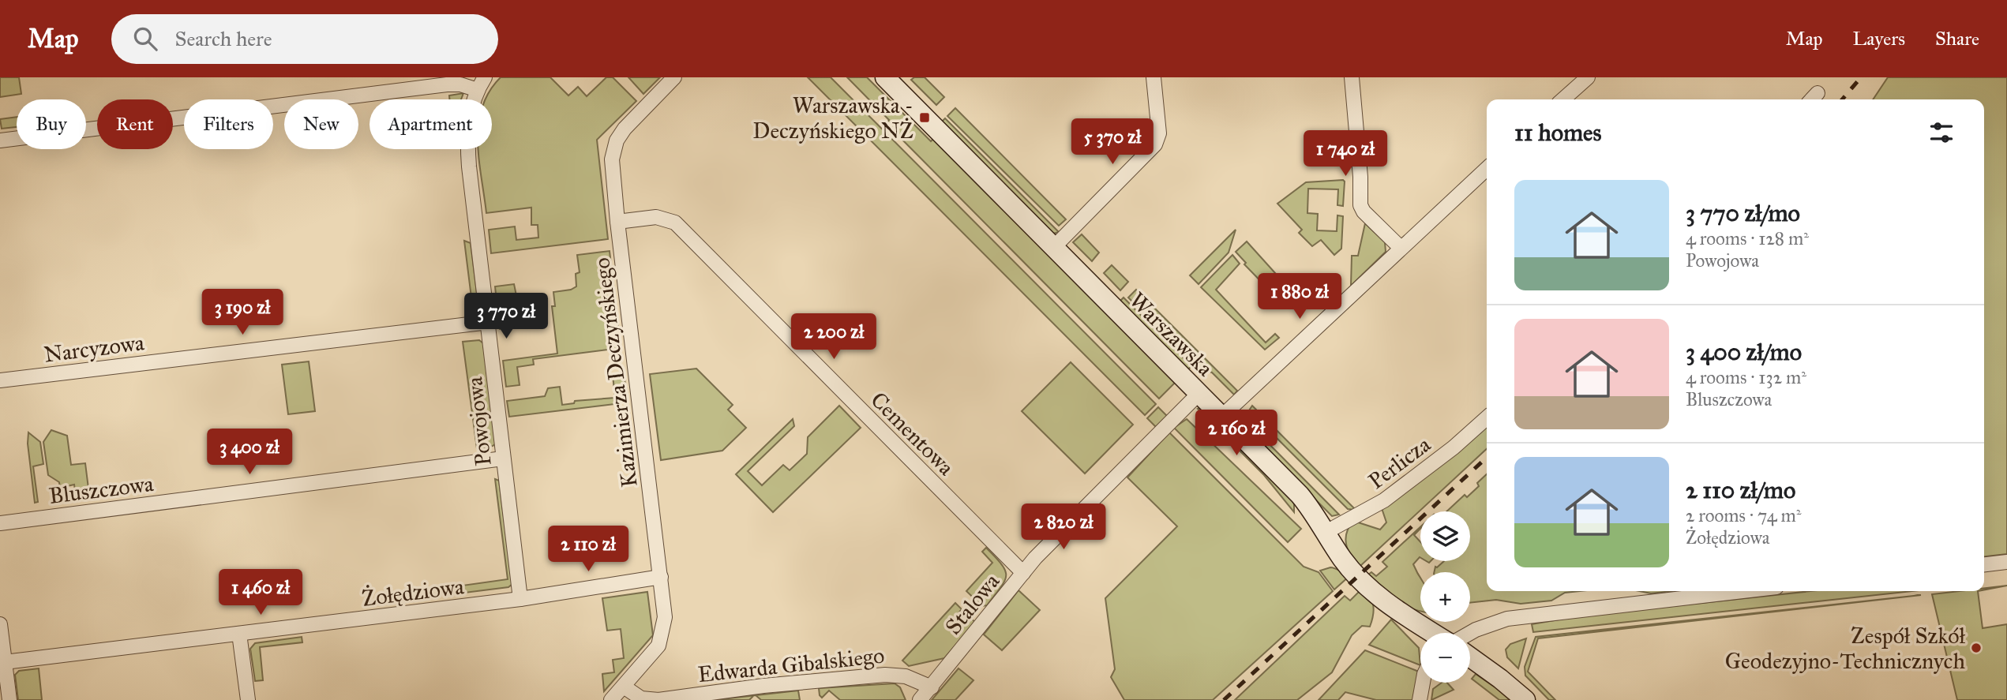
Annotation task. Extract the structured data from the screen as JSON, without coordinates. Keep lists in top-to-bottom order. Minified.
{"streets":{"street":["Warszawska","Narcyzowa","Kazimierza Deczyńskiego","Powojowa","Cementowa","Perlicza","Bluszczowa","Żołędziowa","Stalowa","Edwarda Gibalskiego"]},"crossings":[["Warszawska","Perlicza"],["Warszawska","Stalowa"],["Narcyzowa","Powojowa"],["Kazimierza Deczyńskiego","Cementowa"],["Kazimierza Deczyńskiego","Żołędziowa"],["Kazimierza Deczyńskiego","Edwarda Gibalskiego"],["Powojowa","Bluszczowa"],["Powojowa","Żołędziowa"],["Cementowa","Stalowa"],["Stalowa","Edwarda Gibalskiego"]],"places":{"transit":["Warszawska - Deczyńskiego NŻ"],"other":["Zespół Szkół Geodezyjno-Technicznych"]},"page":{"header":"Map","search":"Search here","nav":["Map","Layers","Share"],"chip":["Buy","Rent","Filters","New","Apartment"],"heading":"11 homes","price":["5 370 zł","1 740 zł","1 880 zł","3 190 zł","3 770 zł","2 200 zł","2 160 zł","3 400 zł","2 820 zł","2 110 zł","1 460 zł"],"list":[{"name":"3 770 zł/mo","note":"4 rooms · 128 m² · Powojowa"},{"name":"3 400 zł/mo","note":"4 rooms · 132 m² · Bluszczowa"},{"name":"2 110 zł/mo","note":"2 rooms · 74 m² · Żołędziowa"}],"map_buttons":["+","−"]}}
